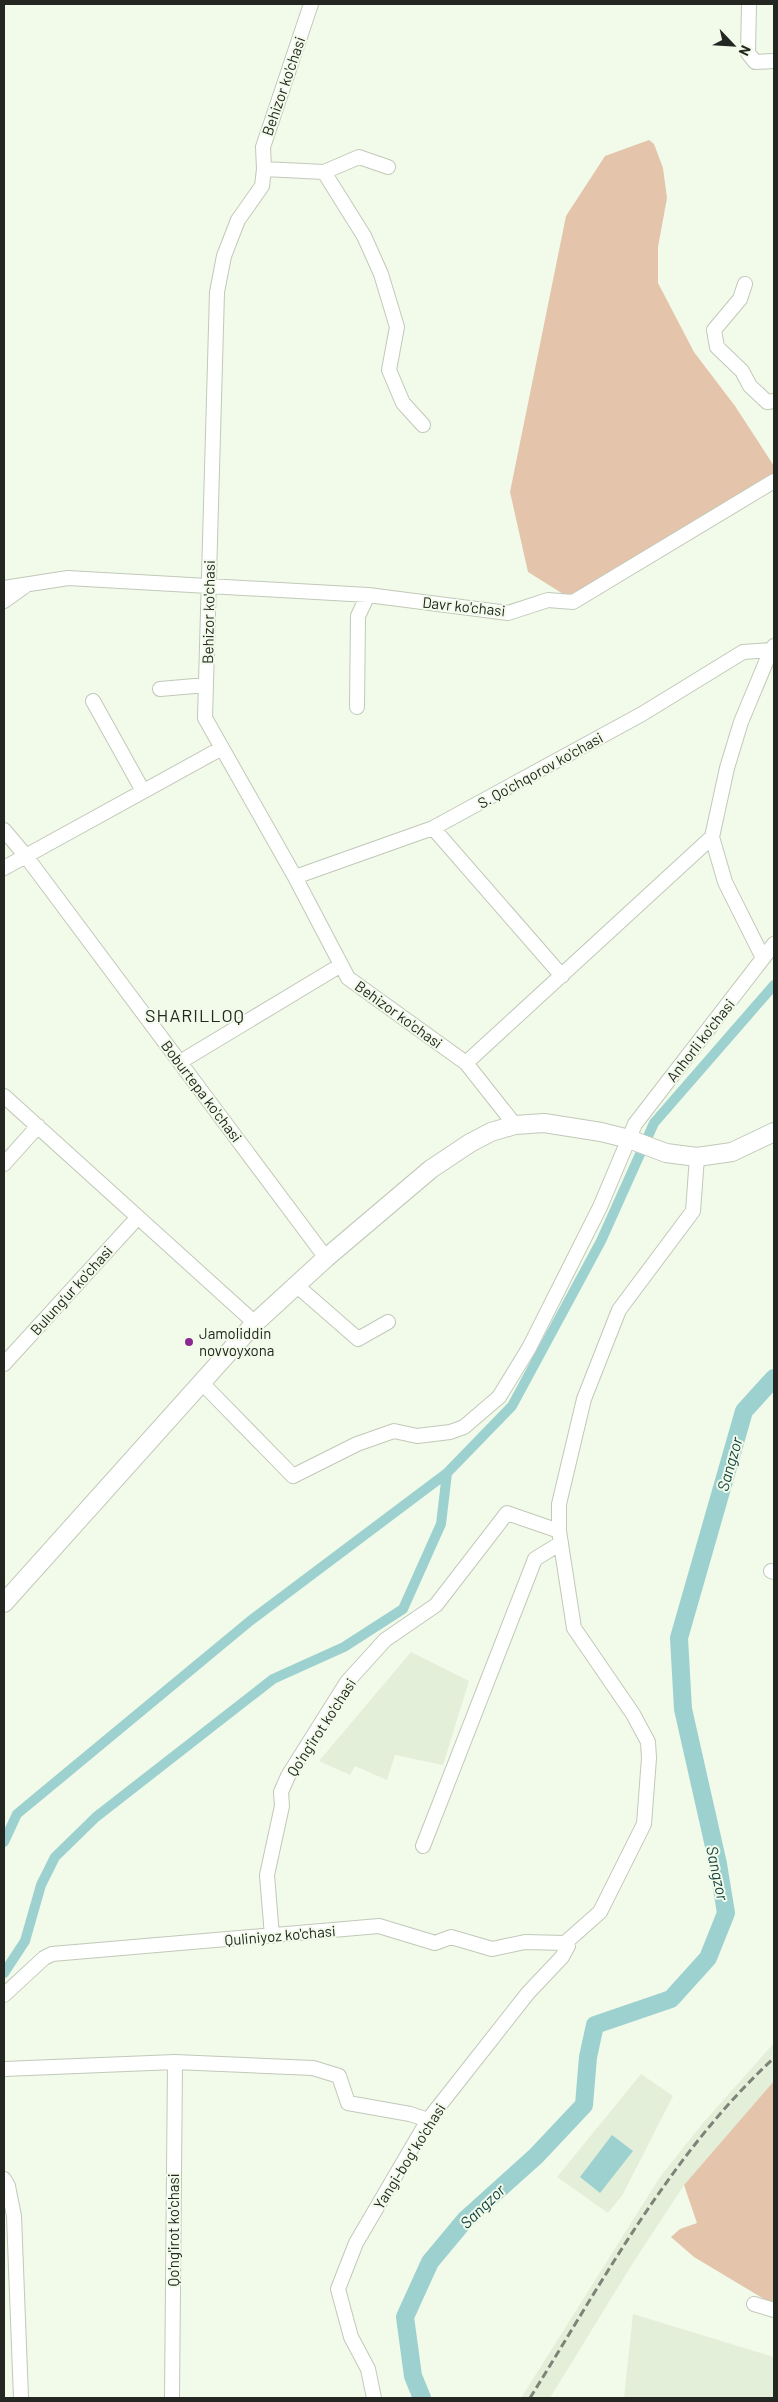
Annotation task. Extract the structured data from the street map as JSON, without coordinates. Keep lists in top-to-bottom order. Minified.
{"streets":{"street":["Behizor ko'chasi","Davr ko'chasi","S. Qo'chqorov ko'chasi","Anhorli ko'chasi","Boburtepa ko'chasi","Bulung'ur ko'chasi","Qo'ng'irot ko'chasi","Quliniyoz ko'chasi","Yangi-bog' ko'chasi"]},"crossings":[["Behizor ko'chasi","Davr ko'chasi"],["Behizor ko'chasi","S. Qo'chqorov ko'chasi"],["Qo'ng'irot ko'chasi","Quliniyoz ko'chasi"],["Quliniyoz ko'chasi","Yangi-bog' ko'chasi"]],"districts":["SHARILLOQ"],"water":["Sangzor"],"places":["Jamoliddin novvoyxona"],"north":"bottom right"}
